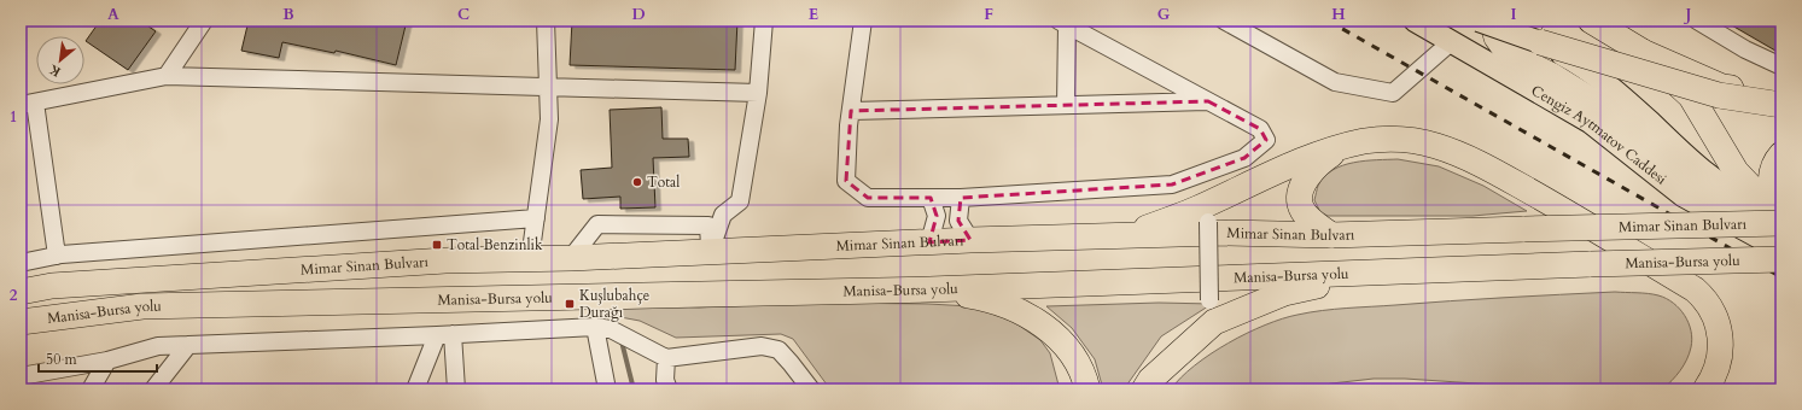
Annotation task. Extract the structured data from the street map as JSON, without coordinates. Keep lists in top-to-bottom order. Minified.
{"streets":{"highway":["Mimar Sinan Bulvarı","Manisa-Bursa yolu"],"main road":["Cengiz Aytmatov Caddesi"]},"places":{"other":["Total"],"transit":["Total Benzinlik","Kuşlubahçe Durağı"]},"scale_bar":"50 m","north":"bottom left","grid":{"columns":["A","B","C","D","E","F","G","H","I","J"],"rows":["1","2"]}}
